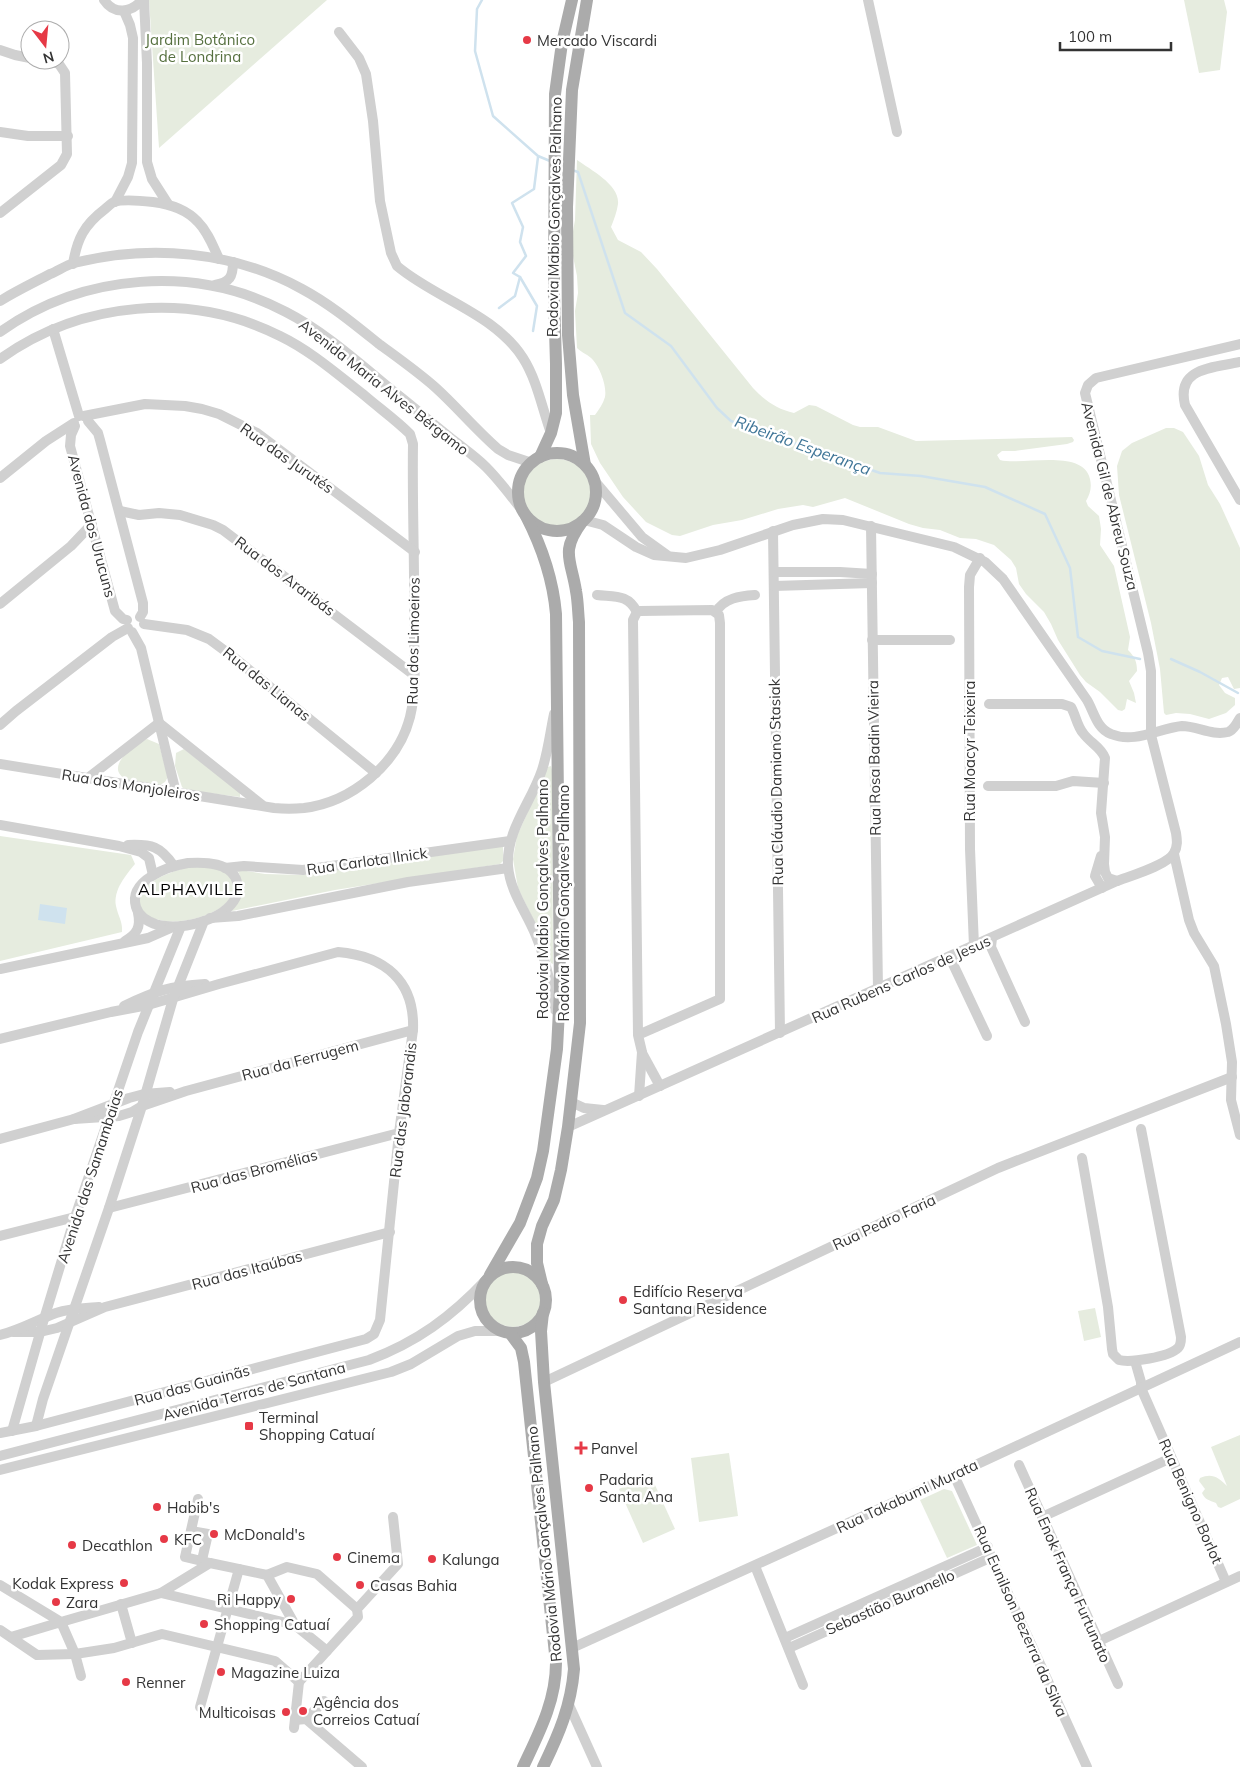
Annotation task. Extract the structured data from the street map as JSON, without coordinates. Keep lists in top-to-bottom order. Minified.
{"streets":{"main road":["Rodovia Mabio Gonçalves Palhano","Rodovia Mário Gonçalves Palhano"],"street":["Avenida Maria Alves Bérgamo","Rua das Jurutés","Avenida Gil de Abreu Souza","Avenida dos Urucuns","Rua dos Araribás","Rua dos Limoeiros","Rua das Lianas","Rua Moacyr Teixeira","Rua Rosa Badin Vieira","Rua Cláudio Damiano Stasiak","Rua dos Monjoleiros","Rua Carlota Ilnick","Rua Rubens Carlos de Jesus","Rua da Ferrugem","Rua das Jaborandis","Rua das Bromélias","Avenida das Samambaias","Rua Pedro Faria","Rua das Itaúbas","Rua das Guainãs","Avenida Terras de Santana","Rua Takabumi Murata","Rua Benigno Borlot","Rua Enok França Furtunato","Sebastião Buranello","Rua Eunilson Bezerra da Silva"]},"crossings":[["Rodovia Mabio Gonçalves Palhano","Avenida Maria Alves Bérgamo"],["Rodovia Mabio Gonçalves Palhano","Rodovia Mário Gonçalves Palhano"],["Rodovia Mabio Gonçalves Palhano","Avenida Terras de Santana"],["Avenida Maria Alves Bérgamo","Rodovia Mário Gonçalves Palhano"],["Rua das Jurutés","Avenida dos Urucuns"],["Rua das Jurutés","Rua dos Limoeiros"],["Avenida Gil de Abreu Souza","Rua Rubens Carlos de Jesus"],["Avenida dos Urucuns","Rua dos Araribás"],["Avenida dos Urucuns","Rua dos Limoeiros"],["Avenida dos Urucuns","Rua das Lianas"],["Avenida dos Urucuns","Rua dos Monjoleiros"],["Rua dos Araribás","Rua dos Limoeiros"],["Rua dos Limoeiros","Rua das Lianas"],["Rua dos Limoeiros","Rua dos Monjoleiros"],["Rua Moacyr Teixeira","Rua Rubens Carlos de Jesus"],["Rua Rosa Badin Vieira","Rua Rubens Carlos de Jesus"],["Rua Cláudio Damiano Stasiak","Rua Rubens Carlos de Jesus"],["Rua Carlota Ilnick","Avenida das Samambaias"],["Rodovia Mário Gonçalves Palhano","Rua Rubens Carlos de Jesus"],["Rodovia Mário Gonçalves Palhano","Rua Pedro Faria"],["Rodovia Mário Gonçalves Palhano","Avenida Terras de Santana"],["Rodovia Mário Gonçalves Palhano","Rua Takabumi Murata"],["Rua da Ferrugem","Rua das Jaborandis"],["Rua da Ferrugem","Avenida das Samambaias"],["Rua das Jaborandis","Rua das Bromélias"],["Rua das Jaborandis","Rua das Itaúbas"],["Rua das Jaborandis","Rua das Guainãs"],["Rua das Bromélias","Avenida das Samambaias"],["Avenida das Samambaias","Rua das Itaúbas"],["Avenida das Samambaias","Rua das Guainãs"],["Rua Takabumi Murata","Rua Eunilson Bezerra da Silva"],["Sebastião Buranello","Rua Eunilson Bezerra da Silva"]],"districts":["ALPHAVILLE"],"water":["Ribeirão Esperança"],"parks":["Jardim Botânico de Londrina"],"places":{"other":["Mercado Viscardi","Edifício Reserva Santana Residence","Padaria Santa Ana","Habib's","McDonald's","KFC","Decathlon","Cinema","Kalunga","Kodak Express","Casas Bahia","Ri Happy","Zara","Shopping Catuaí","Magazine Luiza","Renner","Agência dos Correios Catuaí","Multicoisas"],"transit":["Terminal Shopping Catuaí"],"health":["Panvel"]},"scale_bar":"100 m","north":"bottom"}
